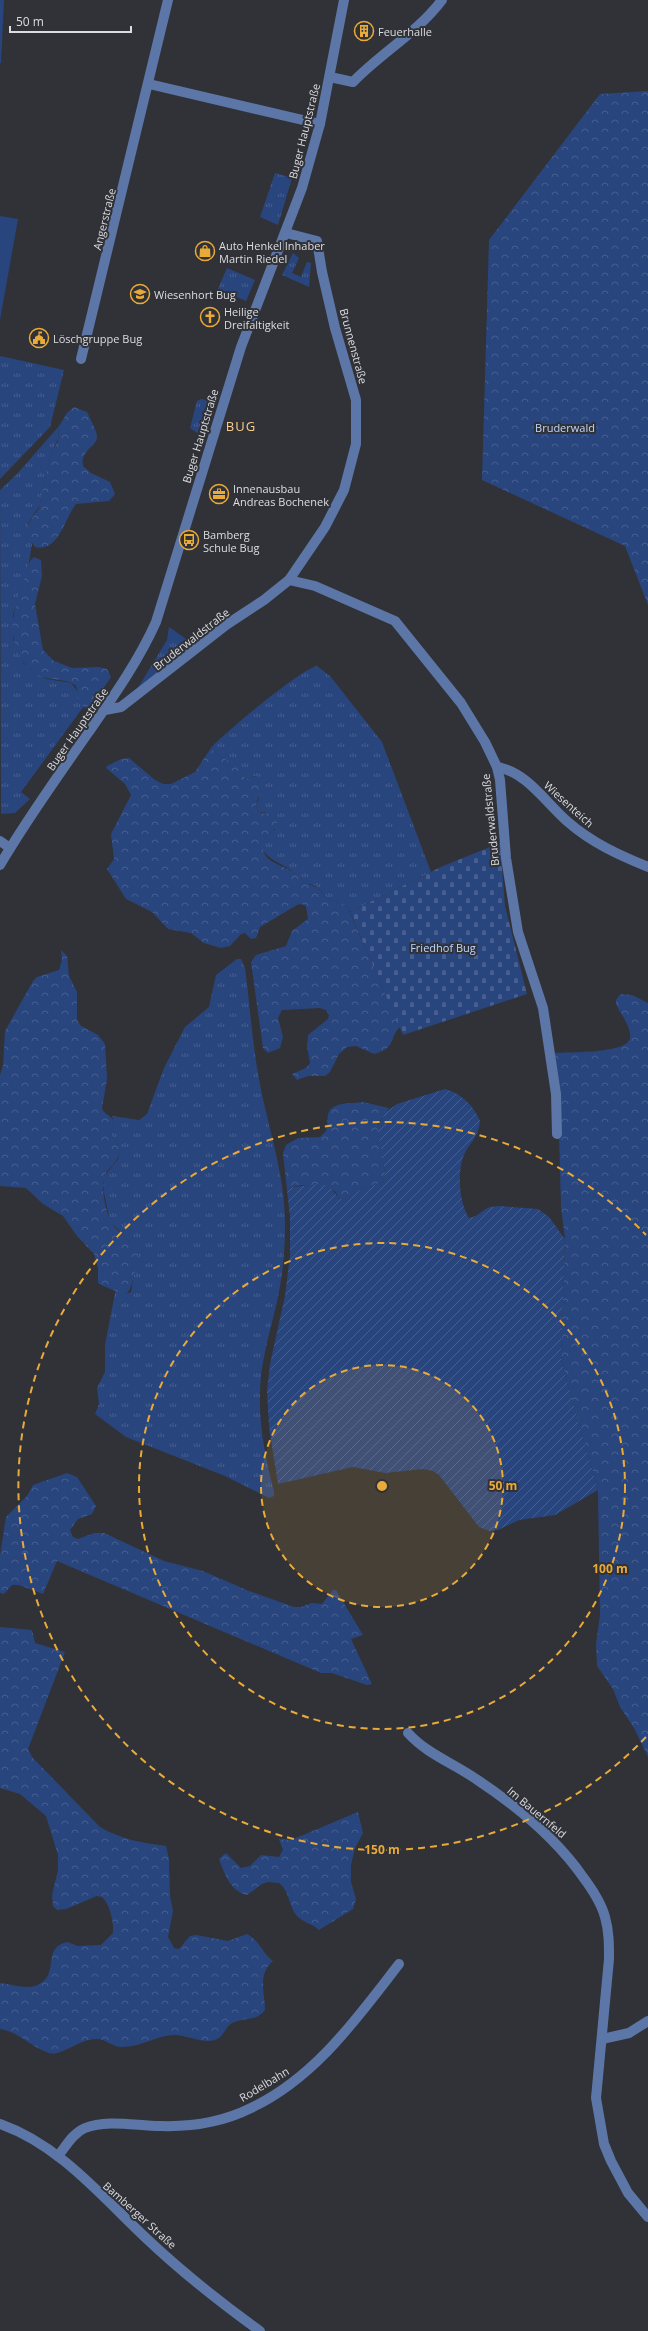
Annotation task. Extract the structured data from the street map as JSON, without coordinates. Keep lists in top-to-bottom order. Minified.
{"streets":{"street":["Buger Hauptstraße","Angerstraße","Brunnenstraße","Bruderwaldstraße","Wiesenteich","Im Bauernfeld","Rodelbahn","Bamberger Straße"]},"crossings":[["Buger Hauptstraße","Brunnenstraße"],["Buger Hauptstraße","Bruderwaldstraße"],["Brunnenstraße","Bruderwaldstraße"],["Bruderwaldstraße","Wiesenteich"],["Rodelbahn","Bamberger Straße"]],"districts":["BUG"],"parks":["Bruderwald","Friedhof Bug"],"places":{"building":["Feuerhalle"],"shop":["Auto Henkel Inhaber Martin Riedel"],"school or university":["Wiesenhort Bug"],"church":["Heilige Dreifaltigkeit"],"public building":["Löschgruppe Bug"],"office":["Innenausbau Andreas Bochenek"],"bus stop":["Bamberg Schule Bug"]},"scale_bar":"50 m","rings":["50 m","100 m","150 m"]}
